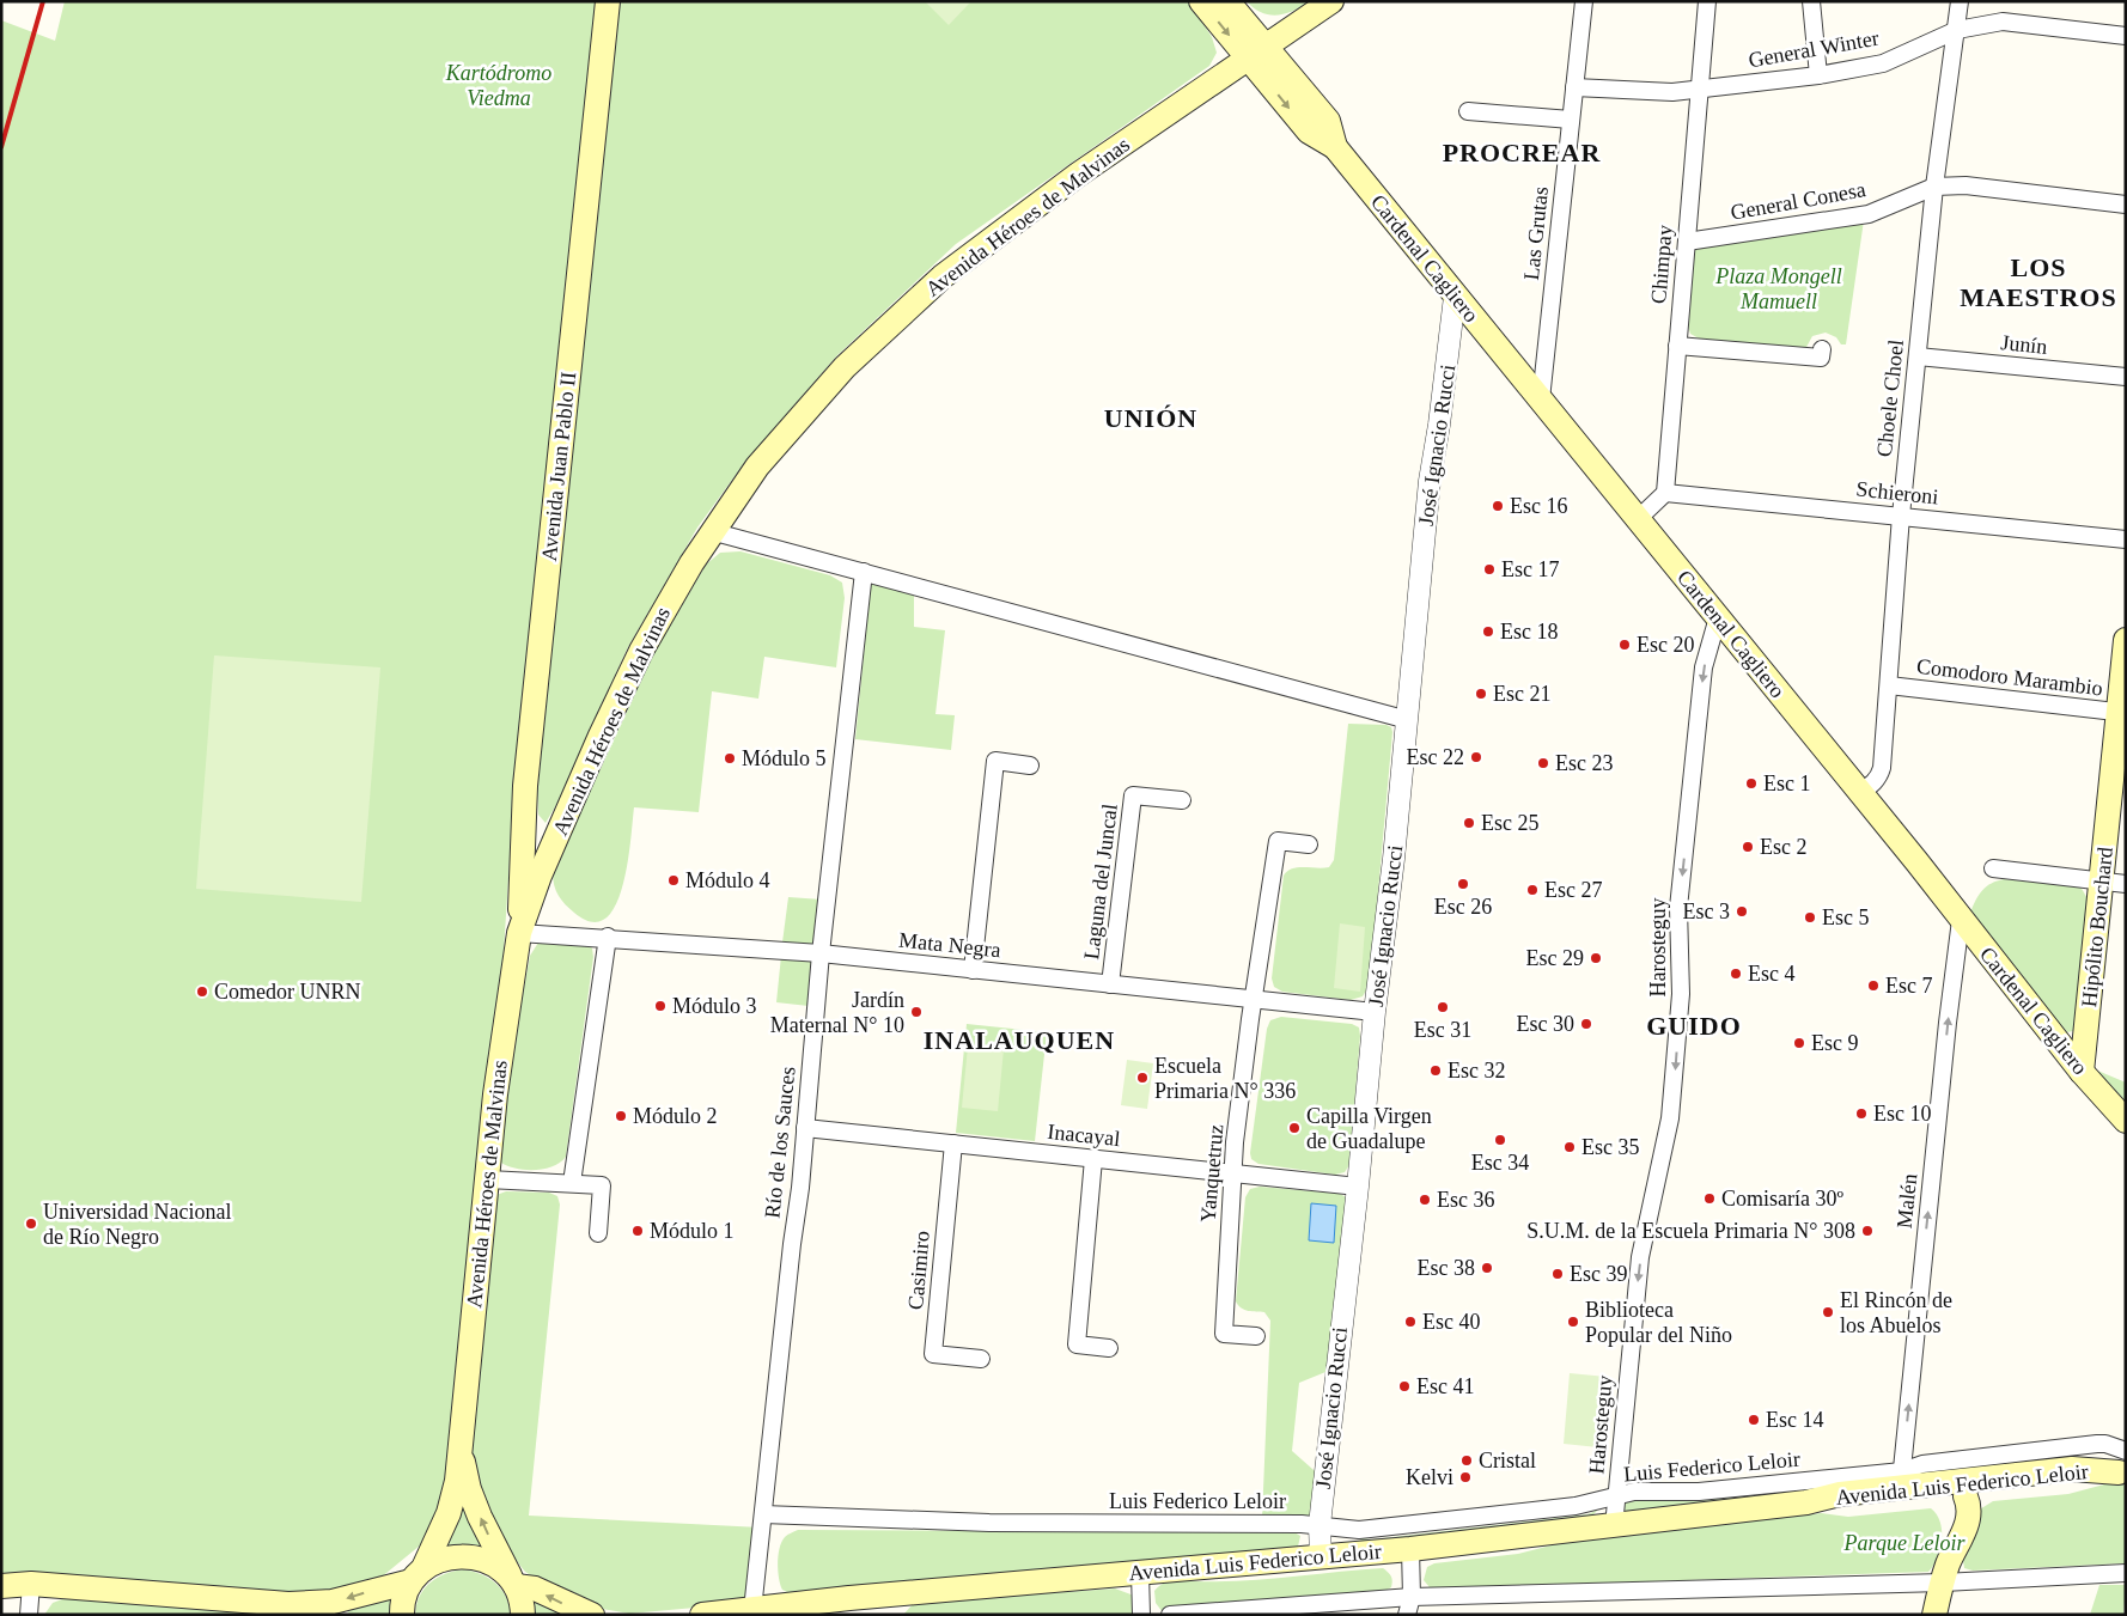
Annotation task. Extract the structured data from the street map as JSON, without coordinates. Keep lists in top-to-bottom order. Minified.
{"streets":{"main road":["Avenida Héroes de Malvinas","Cardenal Cagliero","Avenida Juan Pablo II","Hipólito Bouchard","Avenida Luis Federico Leloir"],"street":["General Winter","General Conesa","Las Grutas","Chimpay","Junín","Choele Choel","José Ignacio Rucci","Schieroni","Comodoro Marambio","Laguna del Juncal","Mata Negra","Harosteguy","Inacayal","Río de los Sauces","Yanquetruz","Malén","Casimiro","Luis Federico Leloir"]},"crossings":[["General Winter","Las Grutas"],["General Winter","Chimpay"],["General Winter","Choele Choel"],["General Conesa","Chimpay"],["General Conesa","Choele Choel"],["Avenida Héroes de Malvinas","Cardenal Cagliero"],["Avenida Héroes de Malvinas","Avenida Juan Pablo II"],["Avenida Héroes de Malvinas","Mata Negra"],["Las Grutas","Cardenal Cagliero"],["Cardenal Cagliero","Choele Choel"],["Cardenal Cagliero","José Ignacio Rucci"],["Cardenal Cagliero","Hipólito Bouchard"],["Cardenal Cagliero","Harosteguy"],["Cardenal Cagliero","Malén"],["Chimpay","Schieroni"],["Junín","Choele Choel"],["Choele Choel","Schieroni"],["Choele Choel","Comodoro Marambio"],["José Ignacio Rucci","Mata Negra"],["José Ignacio Rucci","Inacayal"],["José Ignacio Rucci","Luis Federico Leloir"],["José Ignacio Rucci","Avenida Luis Federico Leloir"],["Avenida Juan Pablo II","Mata Negra"],["Comodoro Marambio","Hipólito Bouchard"],["Laguna del Juncal","Mata Negra"],["Mata Negra","Río de los Sauces"],["Mata Negra","Yanquetruz"],["Harosteguy","Luis Federico Leloir"],["Harosteguy","Avenida Luis Federico Leloir"],["Inacayal","Río de los Sauces"],["Inacayal","Yanquetruz"],["Inacayal","Casimiro"],["Río de los Sauces","Luis Federico Leloir"],["Río de los Sauces","Avenida Luis Federico Leloir"],["Malén","Luis Federico Leloir"],["Malén","Avenida Luis Federico Leloir"],["Luis Federico Leloir","Avenida Luis Federico Leloir"]],"one_way":["Harosteguy","Malén"],"districts":["PROCREAR","LOS MAESTROS","UNIÓN","GUIDO","INALAUQUEN"],"parks":["Kartódromo Viedma","Plaza Mongell Mamuell","Parque Leloir"],"places":["Esc 16","Esc 17","Esc 18","Esc 20","Esc 21","Esc 22","Módulo 5","Esc 23","Esc 1","Esc 25","Esc 2","Módulo 4","Esc 26","Esc 27","Esc 3","Esc 5","Esc 29","Esc 4","Esc 7","Comedor UNRN","Módulo 3","Esc 31","Jardín Maternal N° 10","Esc 30","Esc 9","Esc 32","Escuela Primaria N° 336","Esc 10","Módulo 2","Capilla Virgen de Guadalupe","Esc 34","Esc 35","Comisaría 30º","Esc 36","Universidad Nacional de Río Negro","Módulo 1","S.U.M. de la Escuela Primaria N° 308","Esc 38","Esc 39","El Rincón de los Abuelos","Esc 40","Biblioteca Popular del Niño","Esc 41","Esc 14","Cristal","Kelvi"]}
